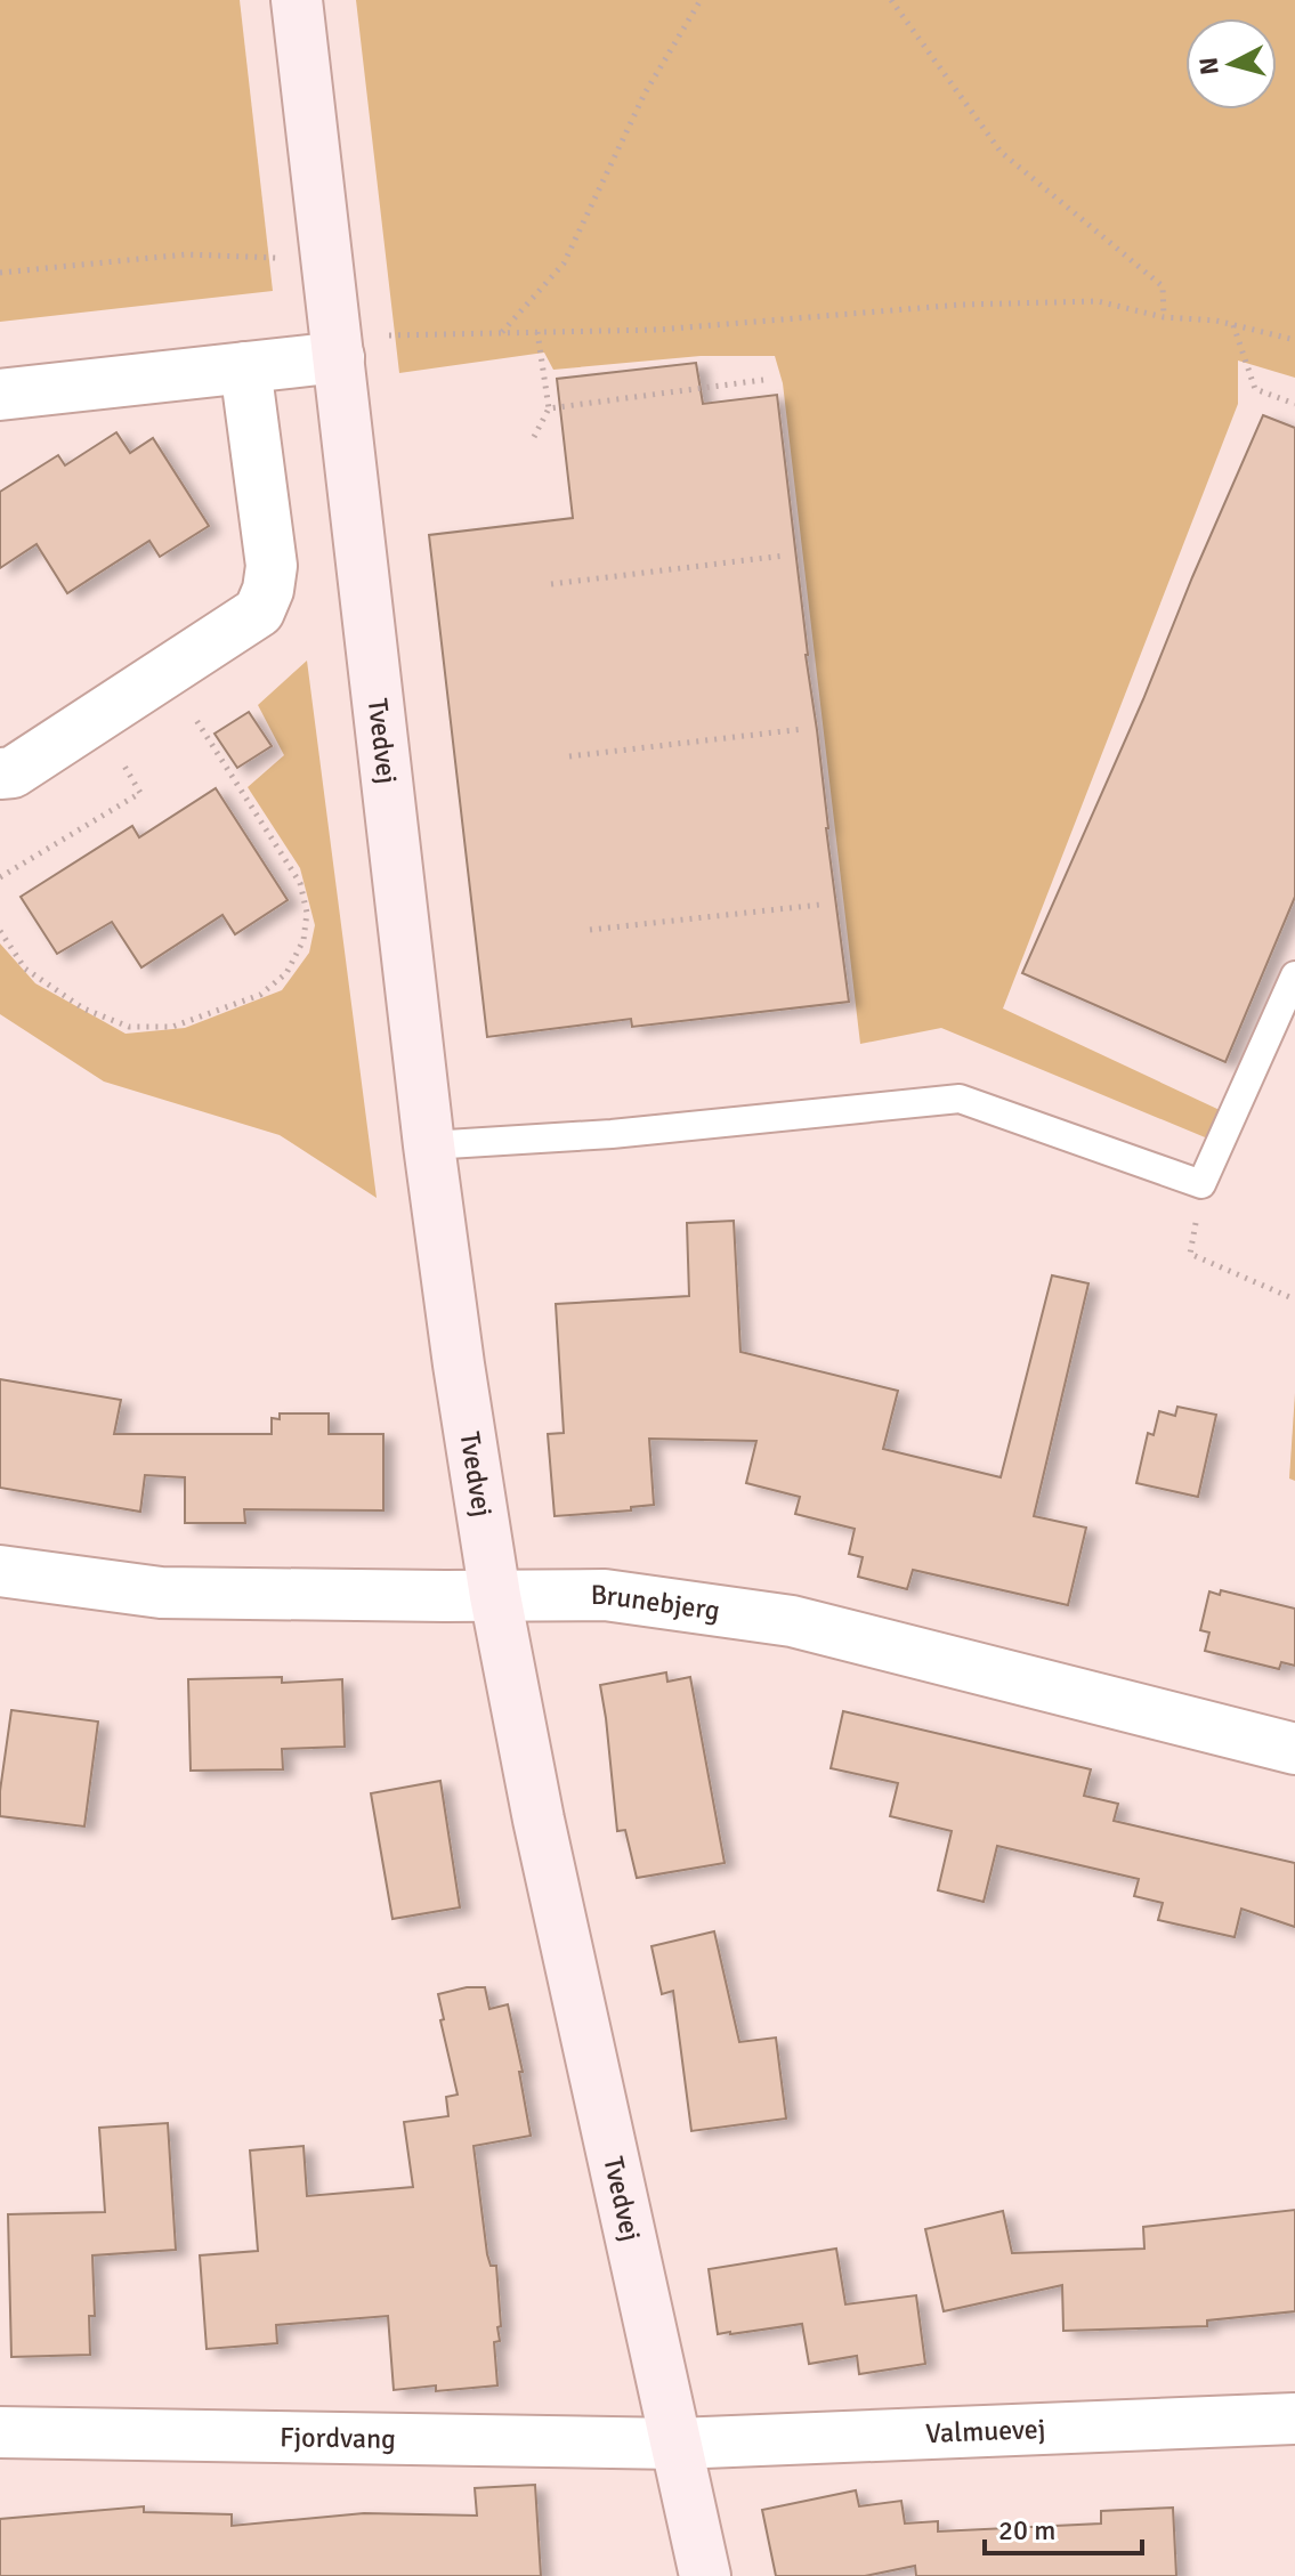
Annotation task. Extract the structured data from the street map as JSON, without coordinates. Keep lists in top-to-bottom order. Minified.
{"streets":{"street":["Tvedvej","Brunebjerg","Valmuevej","Fjordvang"]},"crossings":[["Tvedvej","Brunebjerg"],["Tvedvej","Valmuevej"],["Tvedvej","Fjordvang"],["Valmuevej","Fjordvang"]],"scale_bar":"20 m","north":"left"}
